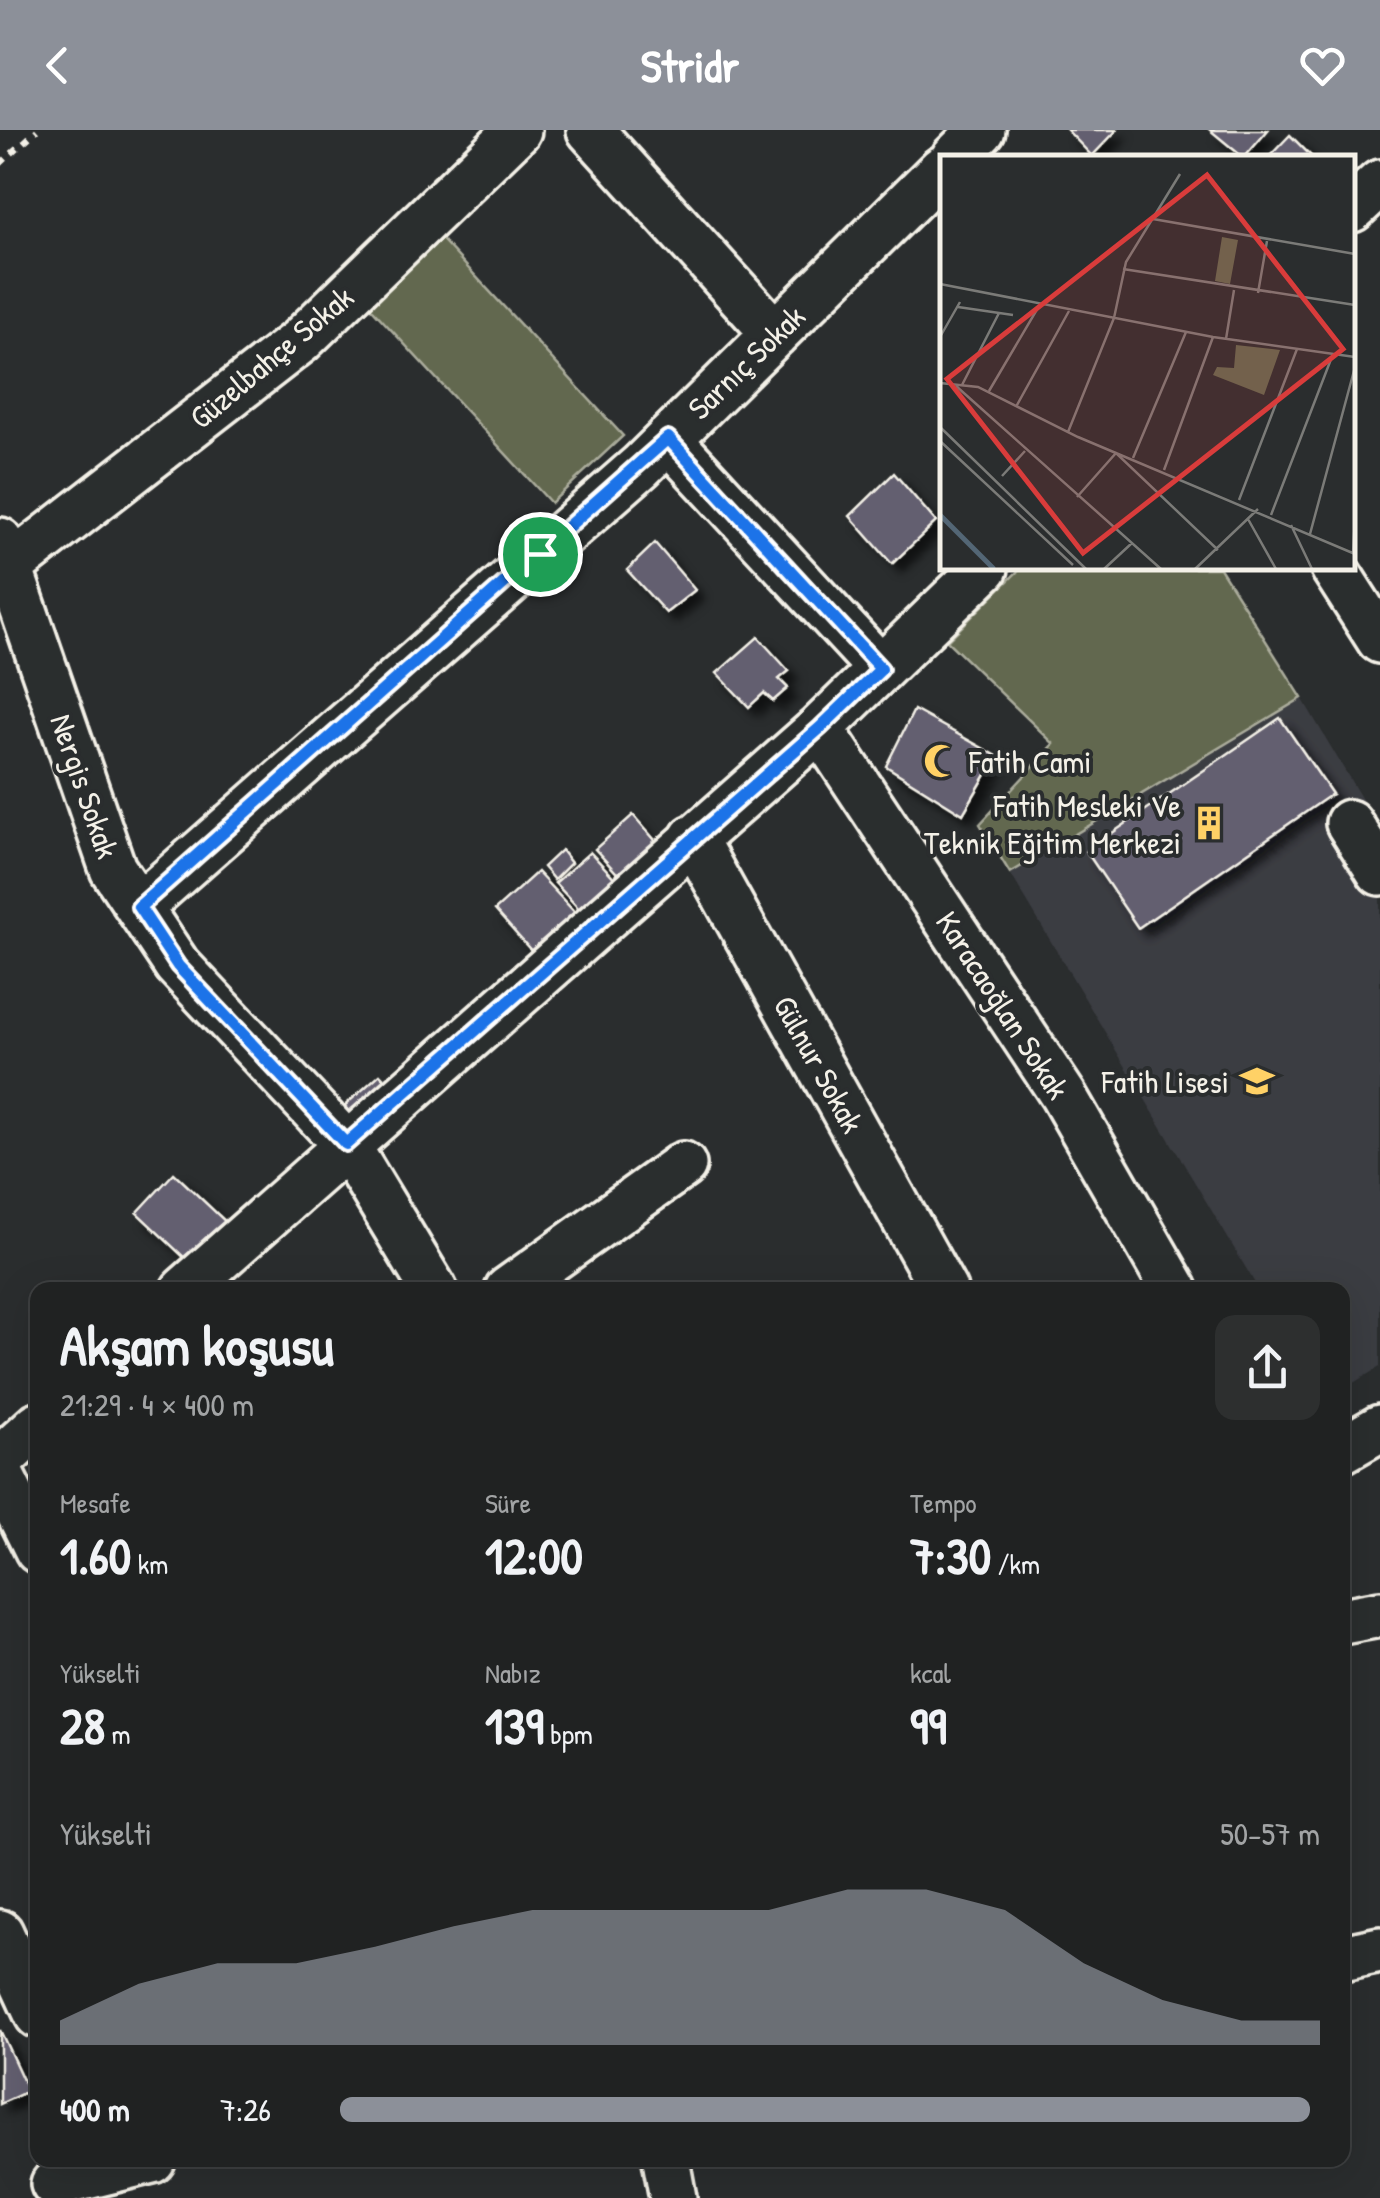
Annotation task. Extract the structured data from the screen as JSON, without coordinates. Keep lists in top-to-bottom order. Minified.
{"streets":{"street":["Güzelbahçe Sokak","Sarnıç Sokak","Nergis Sokak","Karacaoğlan Sokak","Gülnur Sokak"]},"crossings":[["Güzelbahçe Sokak","Nergis Sokak"],["Sarnıç Sokak","Nergis Sokak"]],"places":{"mosque":["Fatih Cami"],"building":["Fatih Mesleki Ve Teknik Eğitim Merkezi"],"school or university":["Fatih Lisesi"]},"page":{"header":"Stridr","heading":["Akşam koşusu","21:29 · 4 × 400 m"],"stats":[["Mesafe","1.60 km"],["Süre","12:00"],["Tempo","7:30 /km"],["Yükselti","28 m"],["Nabız","139 bpm"],["kcal","99"]],"chart":["Yükselti","50–57 m"],"list":[{"name":"400 m","note":"7:26"}]}}
